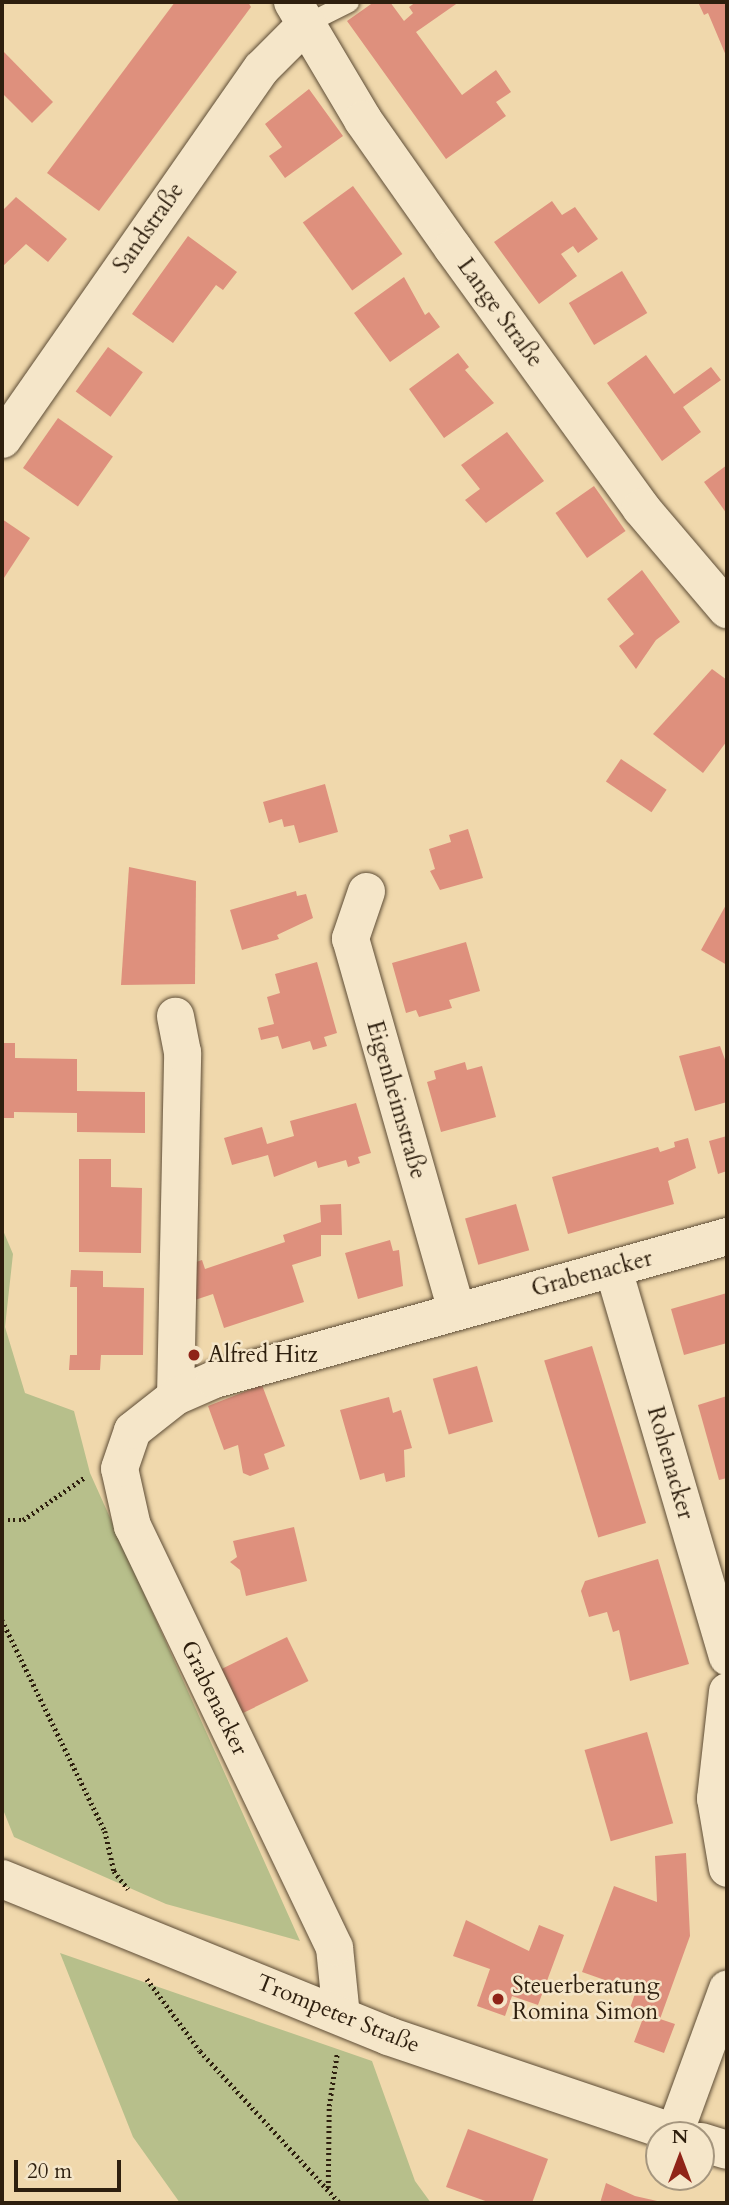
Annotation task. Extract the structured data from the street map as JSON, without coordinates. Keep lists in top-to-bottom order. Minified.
{"streets":{"street":["Sandstraße","Lange Straße","Eigenheimstraße","Grabenacker","Rohenacker","Trompeter Straße"]},"crossings":[["Sandstraße","Lange Straße"],["Eigenheimstraße","Grabenacker"],["Grabenacker","Rohenacker"],["Grabenacker","Trompeter Straße"]],"places":["Alfred Hitz","Steuerberatung Romina Simon"],"scale_bar":"20 m","north":"top"}
